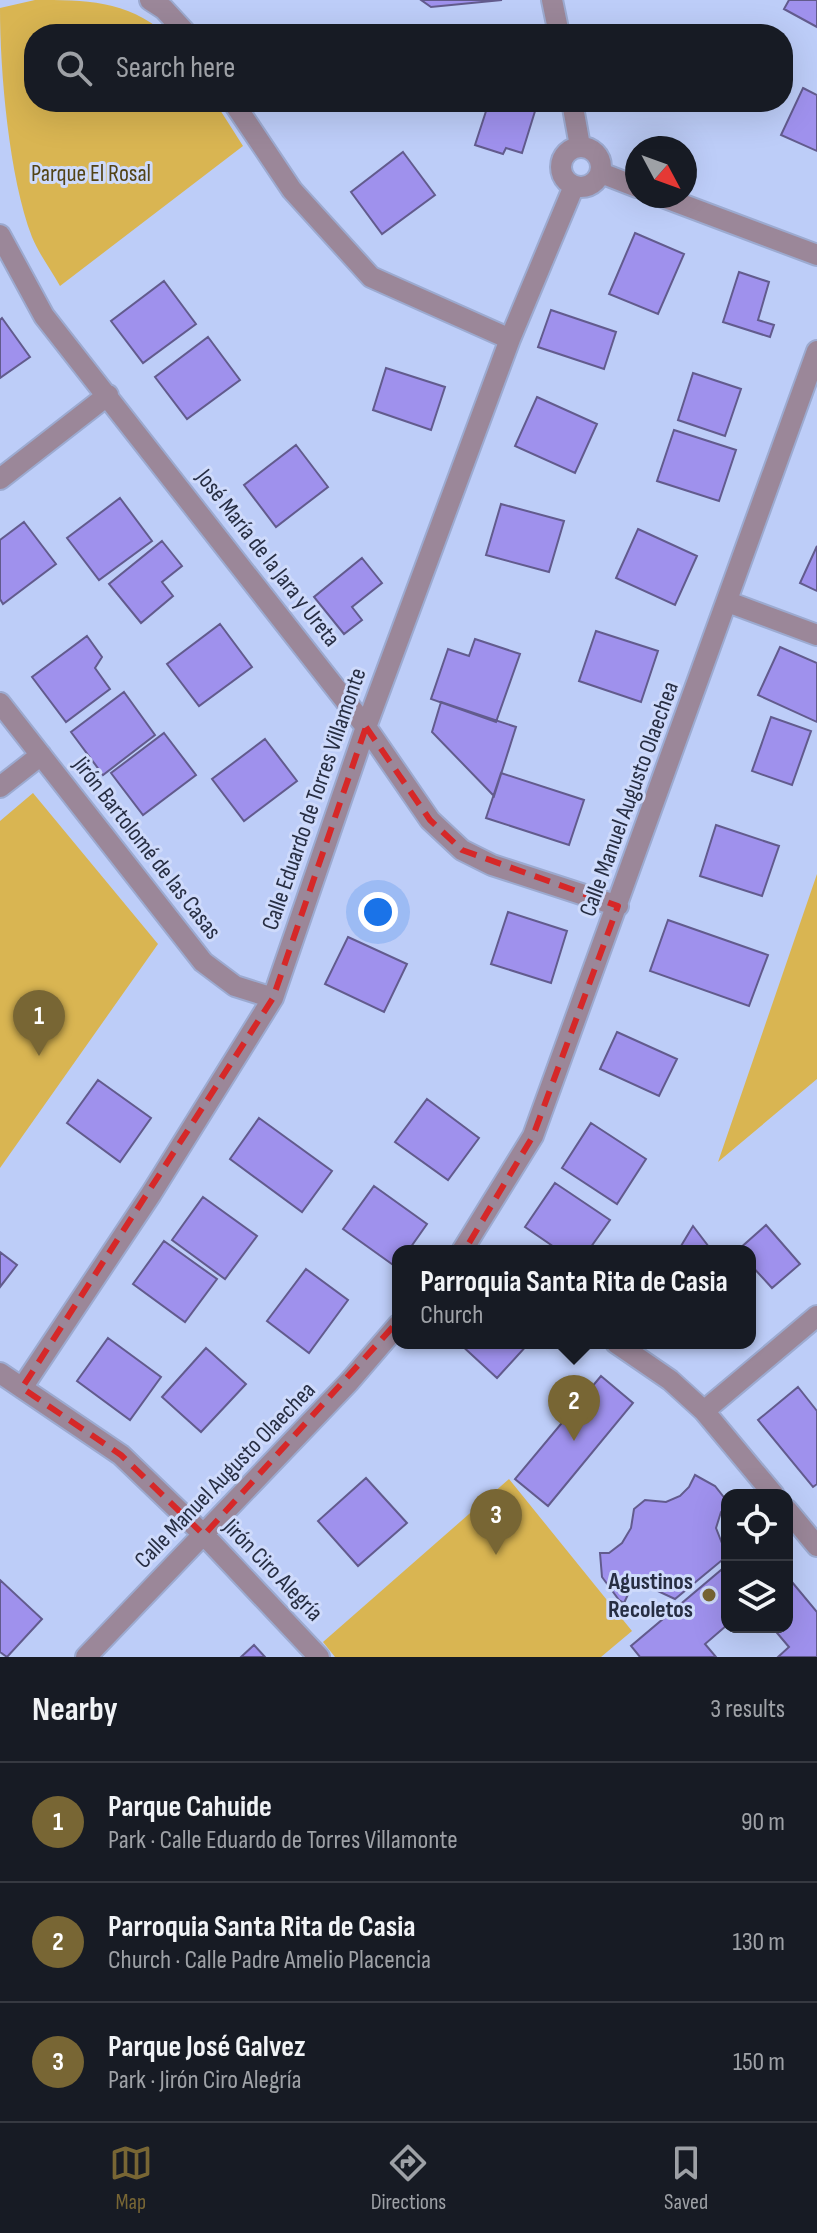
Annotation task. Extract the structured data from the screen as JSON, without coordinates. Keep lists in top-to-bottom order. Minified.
{"streets":{"street":["José María de la Jara y Ureta","Calle Eduardo de Torres Villamonte","Calle Manuel Augusto Olaechea","Jirón Bartolomé de las Casas","Jirón Ciro Alegría"]},"crossings":[["José María de la Jara y Ureta","Calle Eduardo de Torres Villamonte"],["José María de la Jara y Ureta","Calle Manuel Augusto Olaechea"],["Calle Eduardo de Torres Villamonte","Jirón Bartolomé de las Casas"],["Calle Eduardo de Torres Villamonte","Jirón Ciro Alegría"],["Calle Manuel Augusto Olaechea","Jirón Ciro Alegría"]],"parks":["Parque El Rosal"],"places":["Agustinos Recoletos"],"north":"bottom right","page":{"search":"Search here","pins":["1","2","3"],"popup":["Parroquia Santa Rita de Casia","Church"],"heading":["Nearby","3 results"],"list":[{"mark":"1","name":"Parque Cahuide","note":"Park · Calle Eduardo de Torres Villamonte","value":"90 m"},{"mark":"2","name":"Parroquia Santa Rita de Casia","note":"Church · Calle Padre Amelio Placencia","value":"130 m"},{"mark":"3","name":"Parque José Galvez","note":"Park · Jirón Ciro Alegría","value":"150 m"}],"nav":["Map","Directions","Saved"]}}
